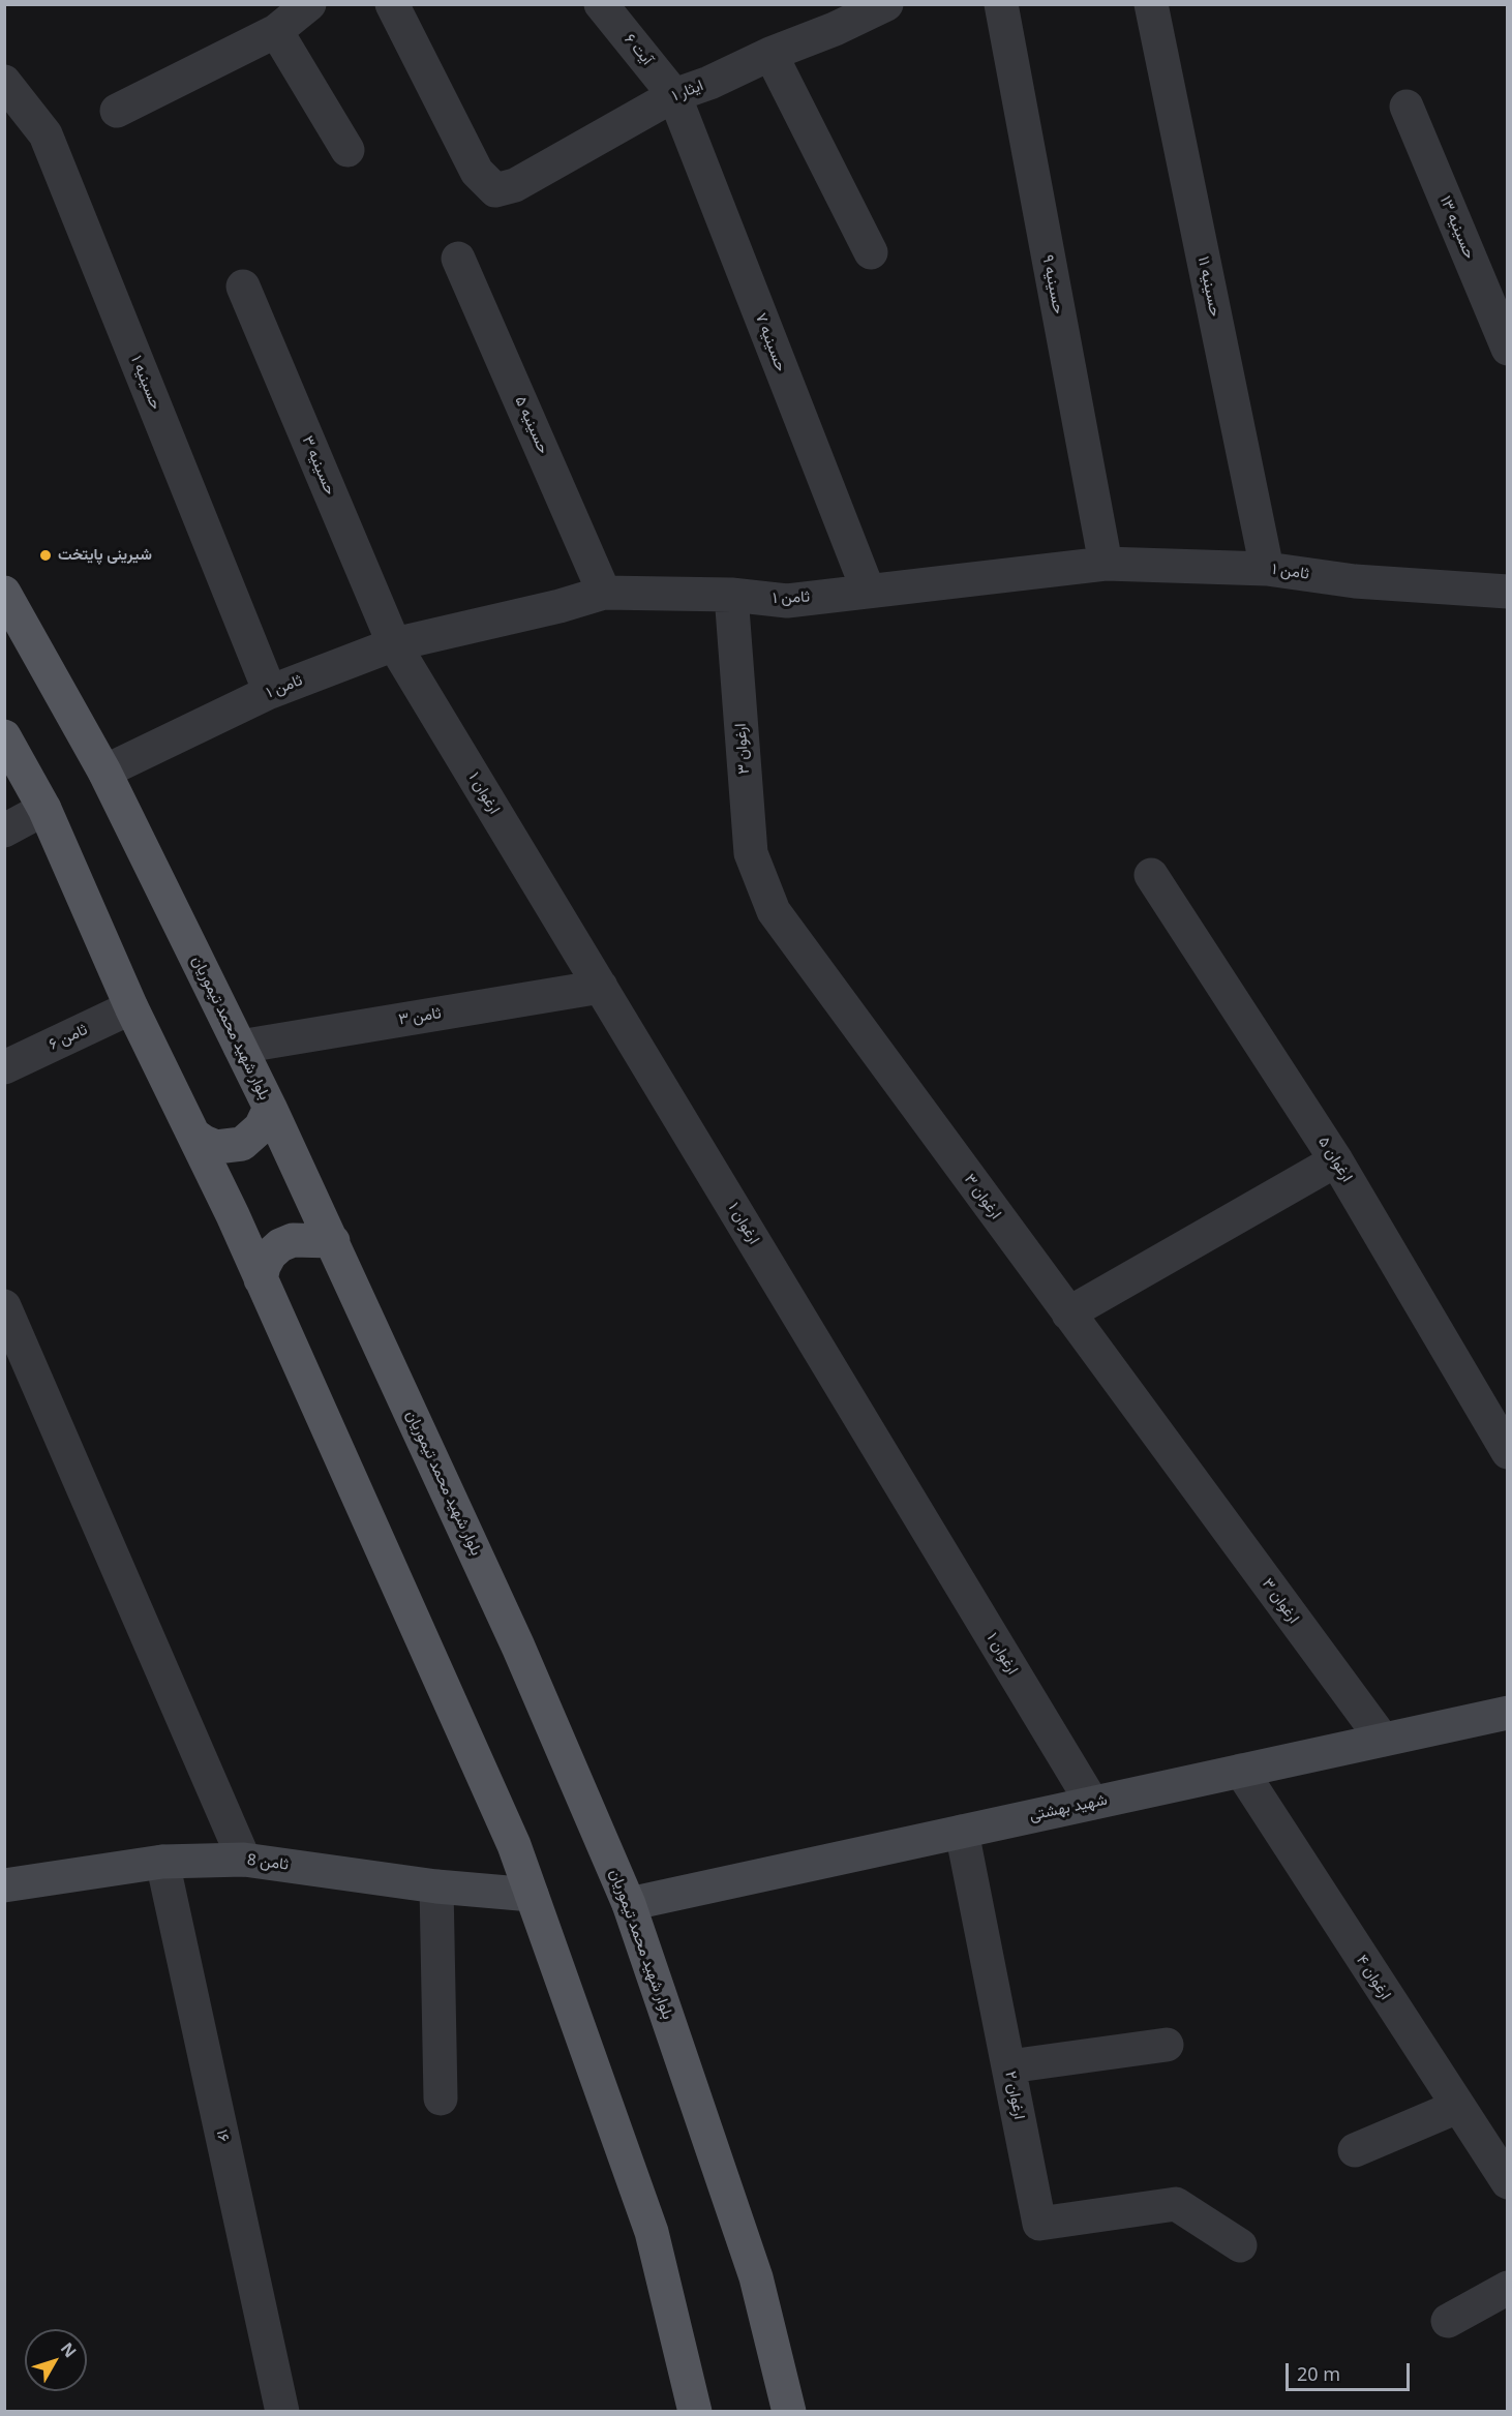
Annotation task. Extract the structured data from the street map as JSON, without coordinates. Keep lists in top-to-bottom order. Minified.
{"streets":{"main road":["بلوار شهید محمد تیموریان"],"street":["آیت ۶","ایثار ۱","حسینیه ۱۳","حسینیه ۹","حسینیه ۱۱","حسینیه ۷","حسینیه ۱","حسینیه ۵","حسینیه ۳","ثامن ۱","ارغوان ۳","ارغوان ۱","ثامن ۳","ثامن ۶","ارغوان ۵","شهید بهشتی","ثامن 8","ارغوان ۴","ارغوان ۲","۱۶"]},"crossings":[["آیت ۶","ایثار ۱"],["آیت ۶","حسینیه ۷"],["ایثار ۱","حسینیه ۷"],["حسینیه ۹","ثامن ۱"],["حسینیه ۱۱","ثامن ۱"],["حسینیه ۷","ثامن ۱"],["حسینیه ۱","ثامن ۱"],["حسینیه ۵","ثامن ۱"],["حسینیه ۳","ثامن ۱"],["حسینیه ۳","ارغوان ۱"],["ثامن ۱","ارغوان ۳"],["ثامن ۱","ارغوان ۱"],["ثامن ۱","بلوار شهید محمد تیموریان"],["ارغوان ۳","شهید بهشتی"],["ارغوان ۱","ثامن ۳"],["ارغوان ۱","شهید بهشتی"],["ثامن ۳","بلوار شهید محمد تیموریان"],["بلوار شهید محمد تیموریان","شهید بهشتی"],["شهید بهشتی","ارغوان ۴"],["شهید بهشتی","ارغوان ۲"],["ثامن 8","۱۶"]],"places":["شیرینی پایتخت"],"scale_bar":"20 m","north":"top right"}
